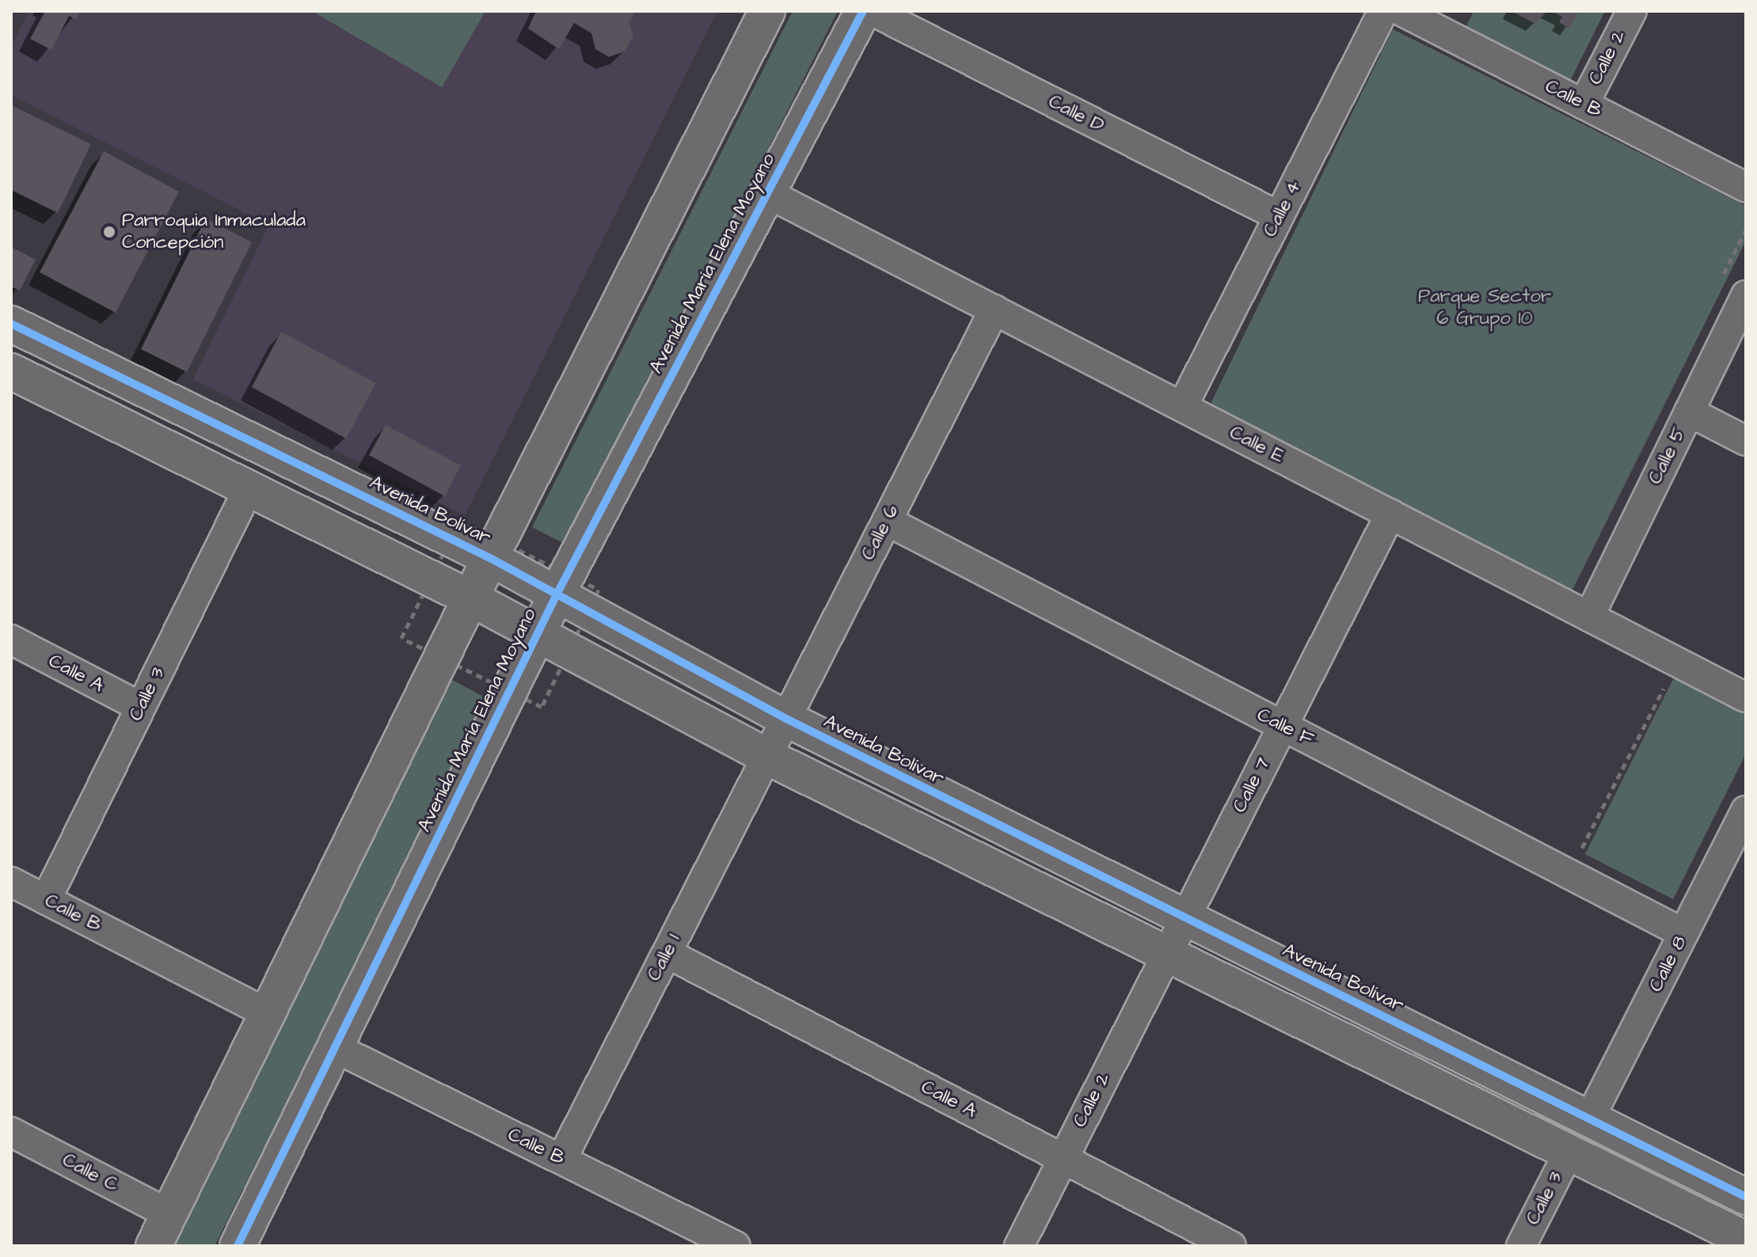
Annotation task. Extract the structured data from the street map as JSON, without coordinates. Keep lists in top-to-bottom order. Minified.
{"streets":{"street":["Calle 2","Calle B","Calle D","Calle 4","Avenida María Elena Moyano","Calle E","Calle 5","Avenida Bolívar","Calle 6","Calle A","Calle 3","Calle F","Calle 7","Calle 1","Calle 8","Calle C"]},"crossings":[["Calle 2","Calle B"],["Calle 2","Calle A"],["Calle 2","Calle 7"],["Calle B","Avenida María Elena Moyano"],["Calle B","Calle 3"],["Calle B","Calle 1"],["Calle D","Calle 4"],["Calle 4","Calle E"],["Avenida María Elena Moyano","Calle E"],["Avenida María Elena Moyano","Avenida Bolívar"],["Calle E","Calle 5"],["Calle E","Calle 6"],["Calle E","Calle 7"],["Avenida Bolívar","Calle 6"],["Avenida Bolívar","Calle 7"],["Avenida Bolívar","Calle 8"],["Calle 6","Calle F"],["Calle 6","Calle 1"],["Calle A","Calle 3"],["Calle A","Calle 1"],["Calle F","Calle 7"],["Calle F","Calle 8"]],"parks":["Parque Sector 6 Grupo 10"],"places":["Parroquia Inmaculada Concepción"]}
